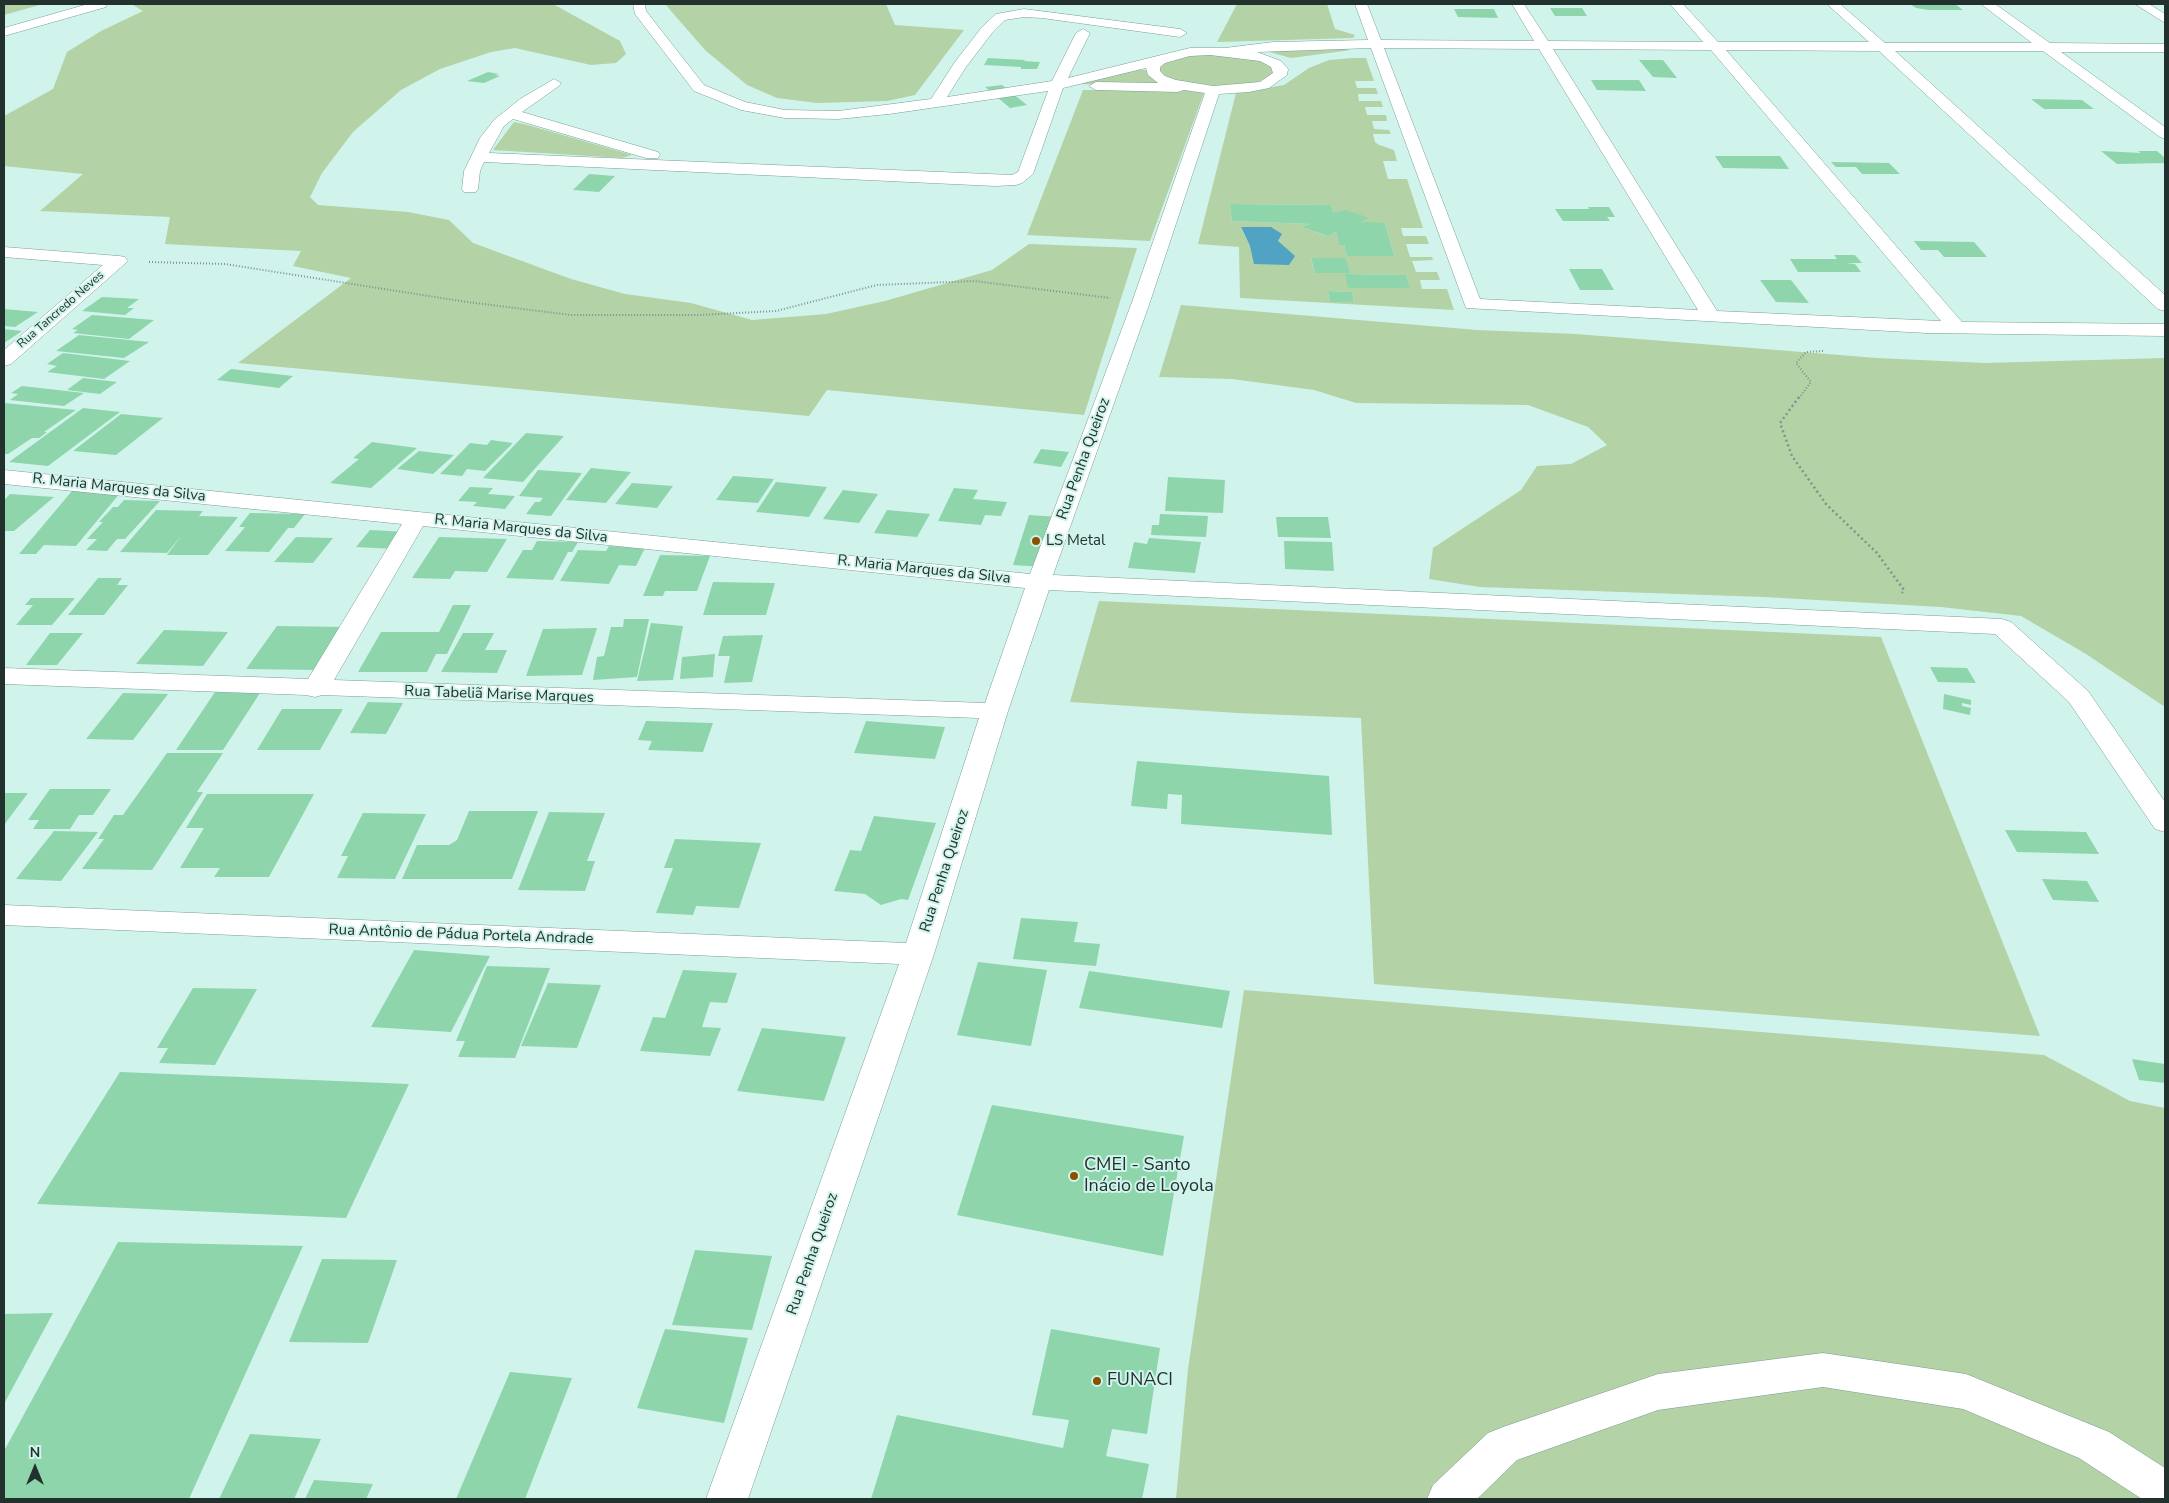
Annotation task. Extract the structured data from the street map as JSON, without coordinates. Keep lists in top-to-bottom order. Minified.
{"streets":{"street":["Rua Tancredo Neves","Rua Penha Queiroz","R. Maria Marques da Silva","Rua Tabeliã Marise Marques","Rua Antônio de Pádua Portela Andrade"]},"crossings":[["Rua Penha Queiroz","R. Maria Marques da Silva"],["Rua Penha Queiroz","Rua Tabeliã Marise Marques"],["Rua Penha Queiroz","Rua Antônio de Pádua Portela Andrade"]],"places":["LS Metal","CMEI - Santo Inácio de Loyola","FUNACI"],"north":"top"}
